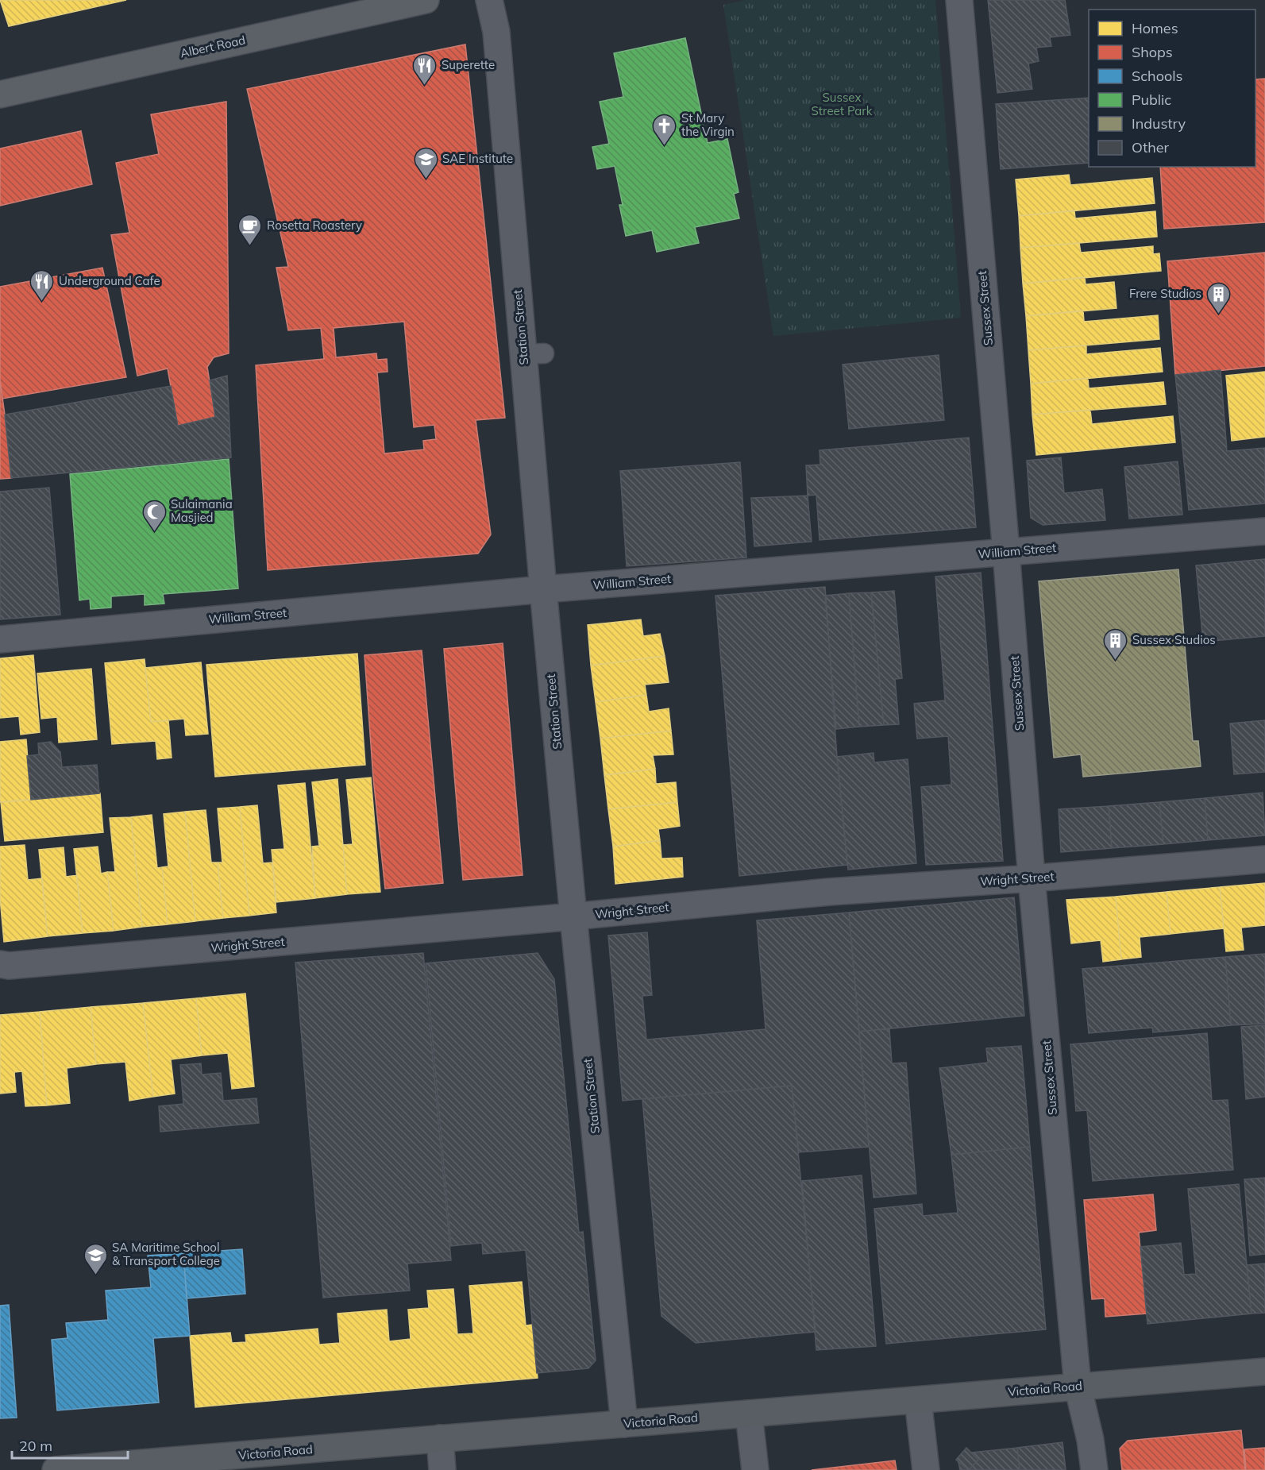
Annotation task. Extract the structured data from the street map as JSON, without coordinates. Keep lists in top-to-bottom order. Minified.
{"streets":{"main road":["Albert Road","Victoria Road"],"street":["Sussex Street","Station Street","William Street","Wright Street"]},"crossings":[["Sussex Street","William Street"],["Sussex Street","Wright Street"],["Sussex Street","Victoria Road"],["Station Street","William Street"],["Station Street","Wright Street"],["Station Street","Victoria Road"]],"parks":["Sussex Street Park"],"places":{"restaurant":["Superette","Underground Cafe"],"church":["St Mary the Virgin"],"school or university":["SAE Institute","SA Maritime School & Transport College"],"cafe":["Rosetta Roastery"],"building":["Frere Studios","Sussex Studios"],"mosque":["Sulaimania Masjied"]},"legend":["Homes","Shops","Schools","Public","Industry","Other"],"scale_bar":"20 m"}
